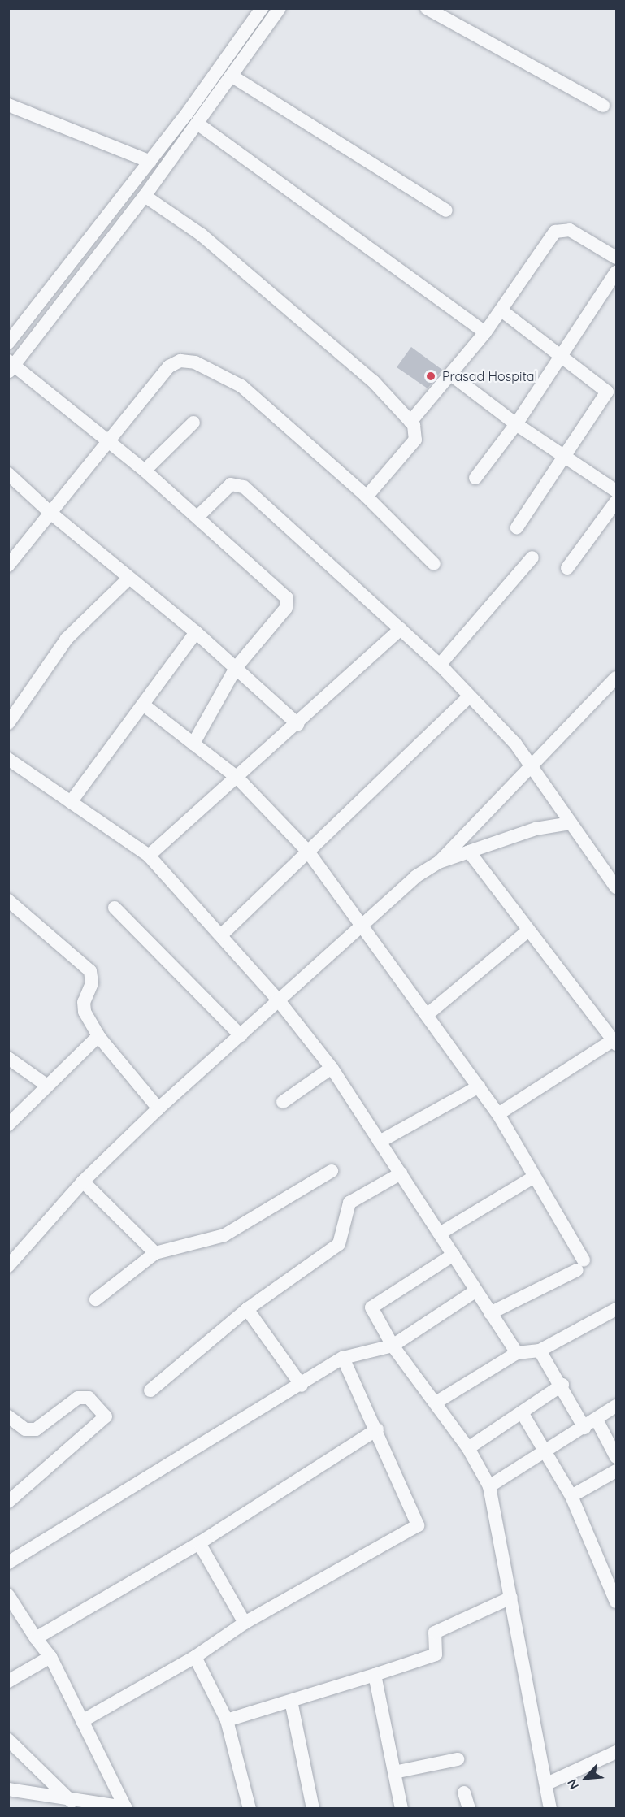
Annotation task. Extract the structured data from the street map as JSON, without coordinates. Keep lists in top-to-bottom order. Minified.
{"places":["Prasad Hospital"],"north":"bottom left"}
